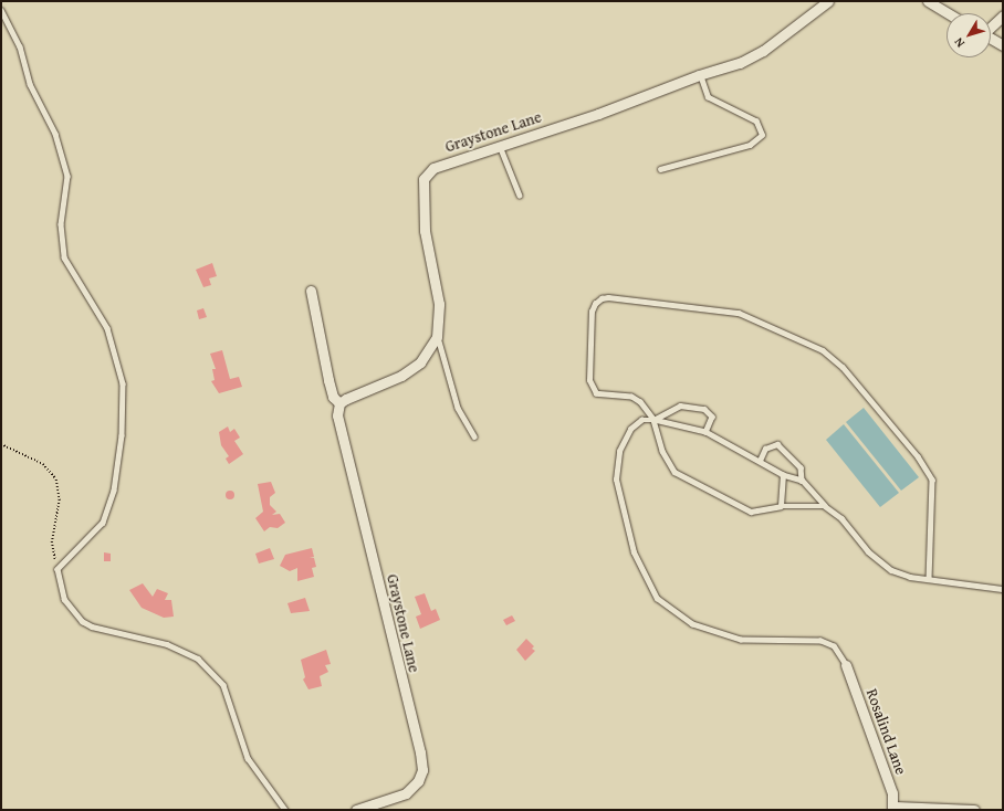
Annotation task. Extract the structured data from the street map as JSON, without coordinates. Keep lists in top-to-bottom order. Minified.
{"streets":{"street":["Graystone Lane","Rosalind Lane"]},"north":"bottom left"}
